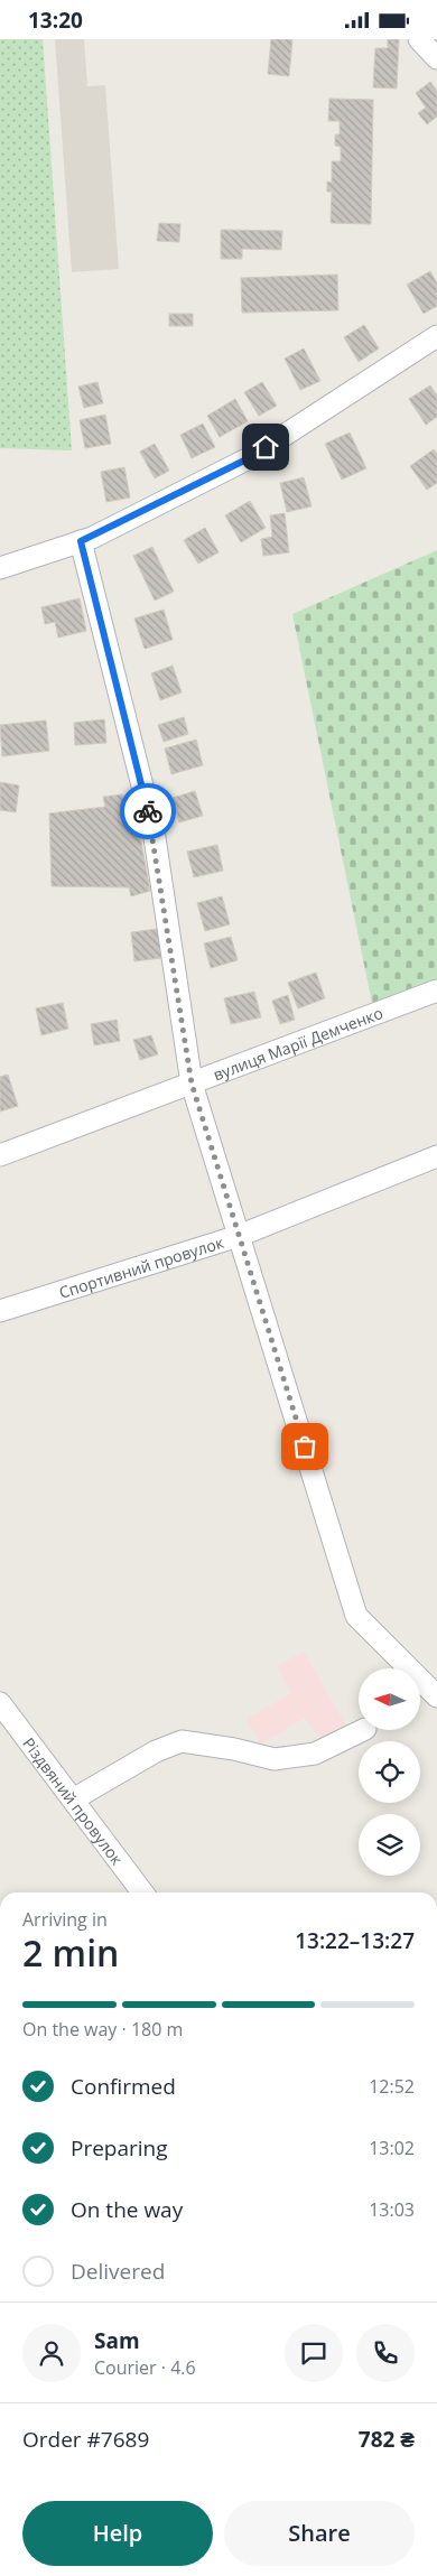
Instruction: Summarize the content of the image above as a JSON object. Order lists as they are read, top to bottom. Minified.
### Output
{"streets":{"street":["вулиця Марії Демченко","Спортивний провулок","Різдвяний провулок"]},"north":"left","page":{"status":"13:20","heading":["2 min","Arriving in","13:22–13:27"],"panel":["Sam","Courier · 4.6","Order #7689","782 ₴"],"bar":"On the way · 180 m","list":[["Confirmed","12:52"],["Preparing","13:02"],["On the way","13:03"],"Delivered"],"buttons":["Help","Share"]}}
